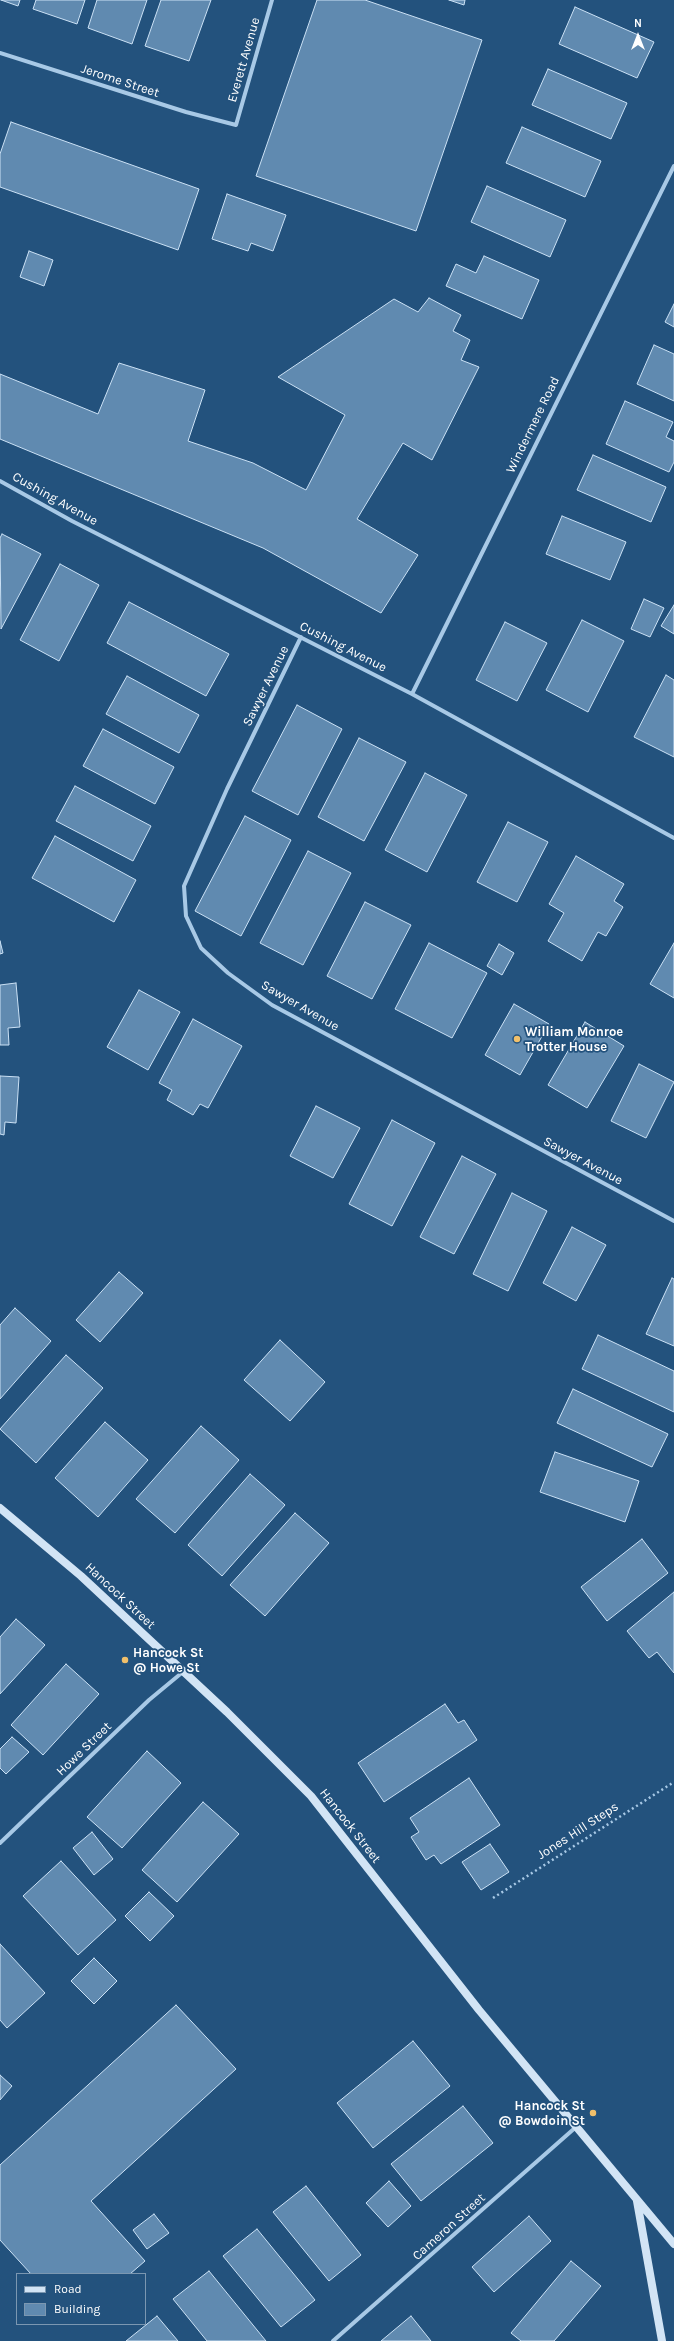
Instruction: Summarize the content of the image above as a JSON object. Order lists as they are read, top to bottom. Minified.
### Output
{"streets":{"main road":["Hancock Street"],"street":["Everett Avenue","Jerome Street","Windermere Road","Cushing Avenue","Sawyer Avenue","Howe Street","Cameron Street"],"path":["Jones Hill Steps"]},"crossings":[["Everett Avenue","Jerome Street"],["Windermere Road","Cushing Avenue"],["Cushing Avenue","Sawyer Avenue"],["Hancock Street","Howe Street"],["Hancock Street","Cameron Street"]],"places":["William Monroe Trotter House","Hancock St @ Howe St","Hancock St @ Bowdoin St"],"legend":["Road","Building"],"north":"top"}
